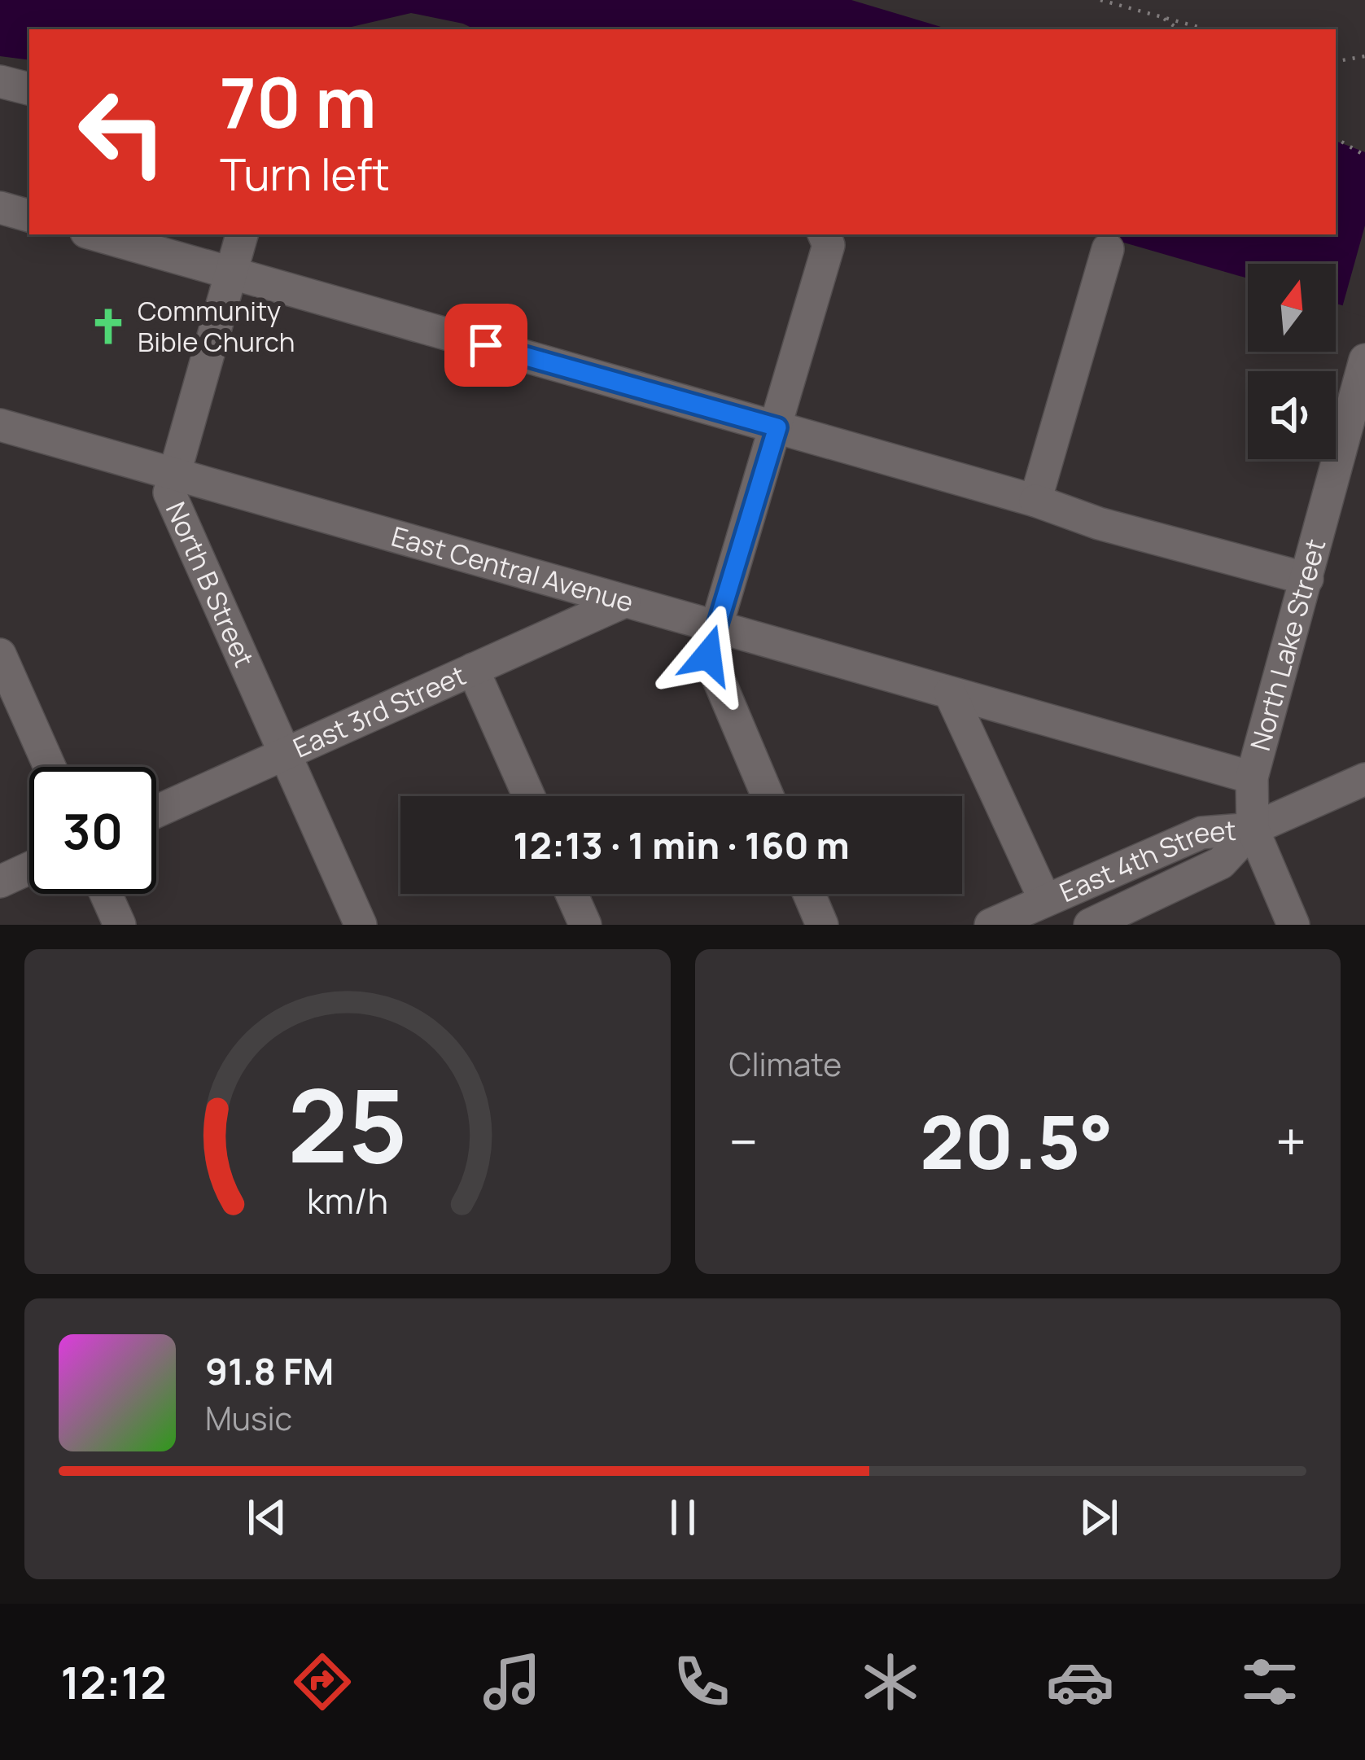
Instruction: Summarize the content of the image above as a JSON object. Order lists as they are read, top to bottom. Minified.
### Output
{"streets":{"street":["East Central Avenue","North B Street","North Lake Street","East 3rd Street","East 4th Street"]},"crossings":[["East Central Avenue","North B Street"],["East Central Avenue","North Lake Street"],["East Central Avenue","East 3rd Street"],["North B Street","East 3rd Street"],["North Lake Street","East 4th Street"]],"places":{"church":["Community Bible Church"]},"north":"top","page":{"turn":["70 m","Turn left"],"limit":"30","trip":"12:13 · 1 min · 160 m","tile":"Climate","heat":["−","20.5°","+"],"song":["91.8 FM","Music"],"tabs":"12:12","gauge":["25","km/h"]}}
